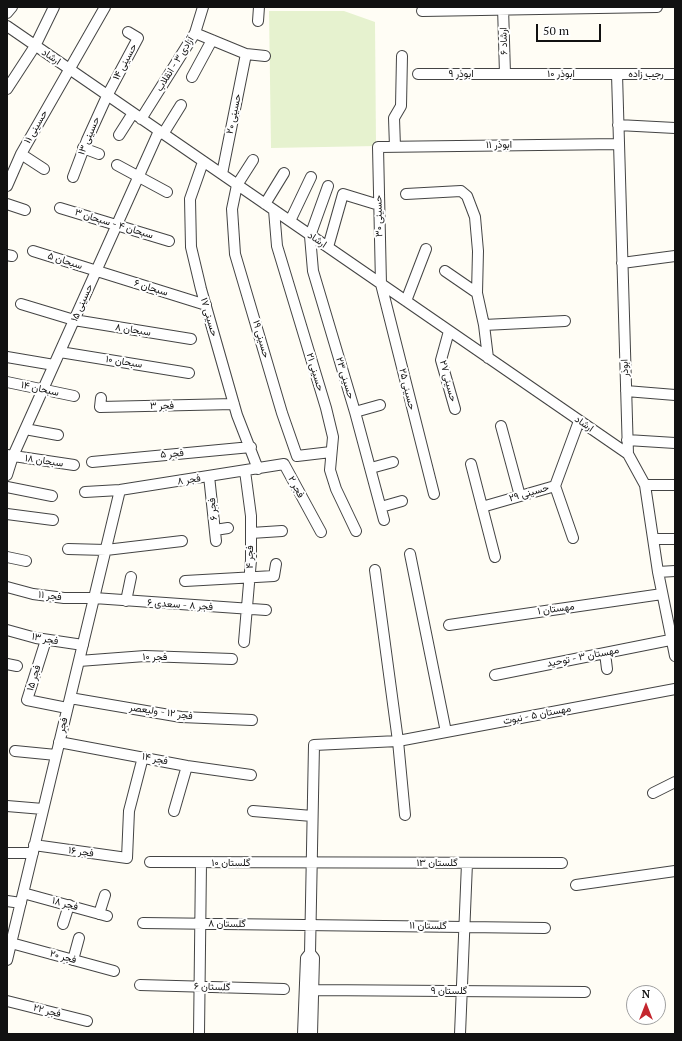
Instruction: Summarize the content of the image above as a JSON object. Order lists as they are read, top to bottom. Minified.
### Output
{"streets":{"street":["ارشاد ۶","ارشاد","حسینی ۱۴","آزادی ۳ - انقلاب","ابوذر ۹","ابوذر ۱۰","رجب زاده","حسینی ۲۰","حسینی ۱۱","حسینی ۱۳","ابوذر ۱۱","حسینی ۳۰","سبحان ۴ - سبحان ۳","سبحان ۵","سبحان ۶","حسینی ۱۵","حسینی ۱۷","سبحان ۸","حسینی ۱۹","سبحان ۱۰","ابوذر","حسینی ۲۱","حسینی ۲۳","حسینی ۲۷","سبحان ۱۴","حسینی ۲۵","فجر ۳","فجر ۵","سبحان ۱۸","فجر ۸","فجر ۲","حسینی ۲۹","فجر ۶","فجر ۴","فجر ۱۱","فجر ۸ - سعدی ۶","مهستان ۱","فجر ۱۳","فجر ۱۰","مهستان ۳ - توحید","فجر ۱۵","فجر ۱۲ - ولیعصر","مهستان ۵ - نبوت","فجر","فجر ۱۴","فجر ۱۶","گلستان ۱۰","گلستان ۱۳","فجر ۱۸","گلستان ۸","گلستان ۱۱","فجر ۲۰","گلستان ۶","گلستان ۹","فجر ۲۲"]},"crossings":[["ارشاد ۶","ابوذر ۹"],["ارشاد ۶","ابوذر ۱۰"],["ارشاد","حسینی ۱۴"],["ارشاد","آزادی ۳ - انقلاب"],["ارشاد","حسینی ۲۰"],["ارشاد","حسینی ۱۱"],["ارشاد","حسینی ۱۳"],["ارشاد","حسینی ۳۰"],["ارشاد","حسینی ۱۵"],["ارشاد","حسینی ۱۷"],["ارشاد","حسینی ۱۹"],["ارشاد","ابوذر"],["ارشاد","حسینی ۲۱"],["ارشاد","حسینی ۲۳"],["ارشاد","حسینی ۲۷"],["ارشاد","حسینی ۲۵"],["ارشاد","حسینی ۲۹"],["حسینی ۱۴","حسینی ۱۳"],["ابوذر ۹","ابوذر ۱۰"],["ابوذر ۱۰","رجب زاده"],["ابوذر ۱۰","ابوذر"],["رجب زاده","ابوذر"],["ابوذر ۱۱","حسینی ۳۰"],["ابوذر ۱۱","ابوذر"],["حسینی ۳۰","حسینی ۲۵"],["سبحان ۴ - سبحان ۳","حسینی ۱۵"],["سبحان ۵","سبحان ۶"],["سبحان ۵","حسینی ۱۵"],["سبحان ۶","حسینی ۱۵"],["سبحان ۶","حسینی ۱۷"],["حسینی ۱۵","سبحان ۸"],["حسینی ۱۵","سبحان ۱۰"],["حسینی ۱۵","سبحان ۱۴"],["حسینی ۱۵","سبحان ۱۸"],["حسینی ۱۷","فجر ۳"],["حسینی ۱۷","فجر ۵"],["حسینی ۱۷","فجر ۸"],["حسینی ۱۷","فجر ۲"],["حسینی ۱۹","حسینی ۲۱"],["ابوذر","مهستان ۱"],["ابوذر","مهستان ۳ - توحید"],["فجر ۸","فجر ۲"],["فجر ۸","فجر ۶"],["فجر ۸","فجر ۴"],["فجر ۸","فجر"],["فجر ۴","فجر ۸ - سعدی ۶"],["فجر ۱۱","فجر ۸ - سعدی ۶"],["فجر ۱۱","فجر"],["فجر ۸ - سعدی ۶","فجر"],["فجر ۱۳","فجر ۱۵"],["فجر ۱۳","فجر"],["فجر ۱۰","فجر"],["فجر ۱۵","فجر ۱۲ - ولیعصر"],["فجر ۱۵","فجر"],["فجر ۱۲ - ولیعصر","فجر"],["فجر","فجر ۱۴"],["فجر","فجر ۱۶"],["فجر","فجر ۱۸"],["فجر","فجر ۲۰"],["فجر ۱۴","فجر ۱۶"],["گلستان ۱۰","گلستان ۱۳"],["گلستان ۸","گلستان ۱۱"]],"scale_bar":"50 m","north":"top"}
